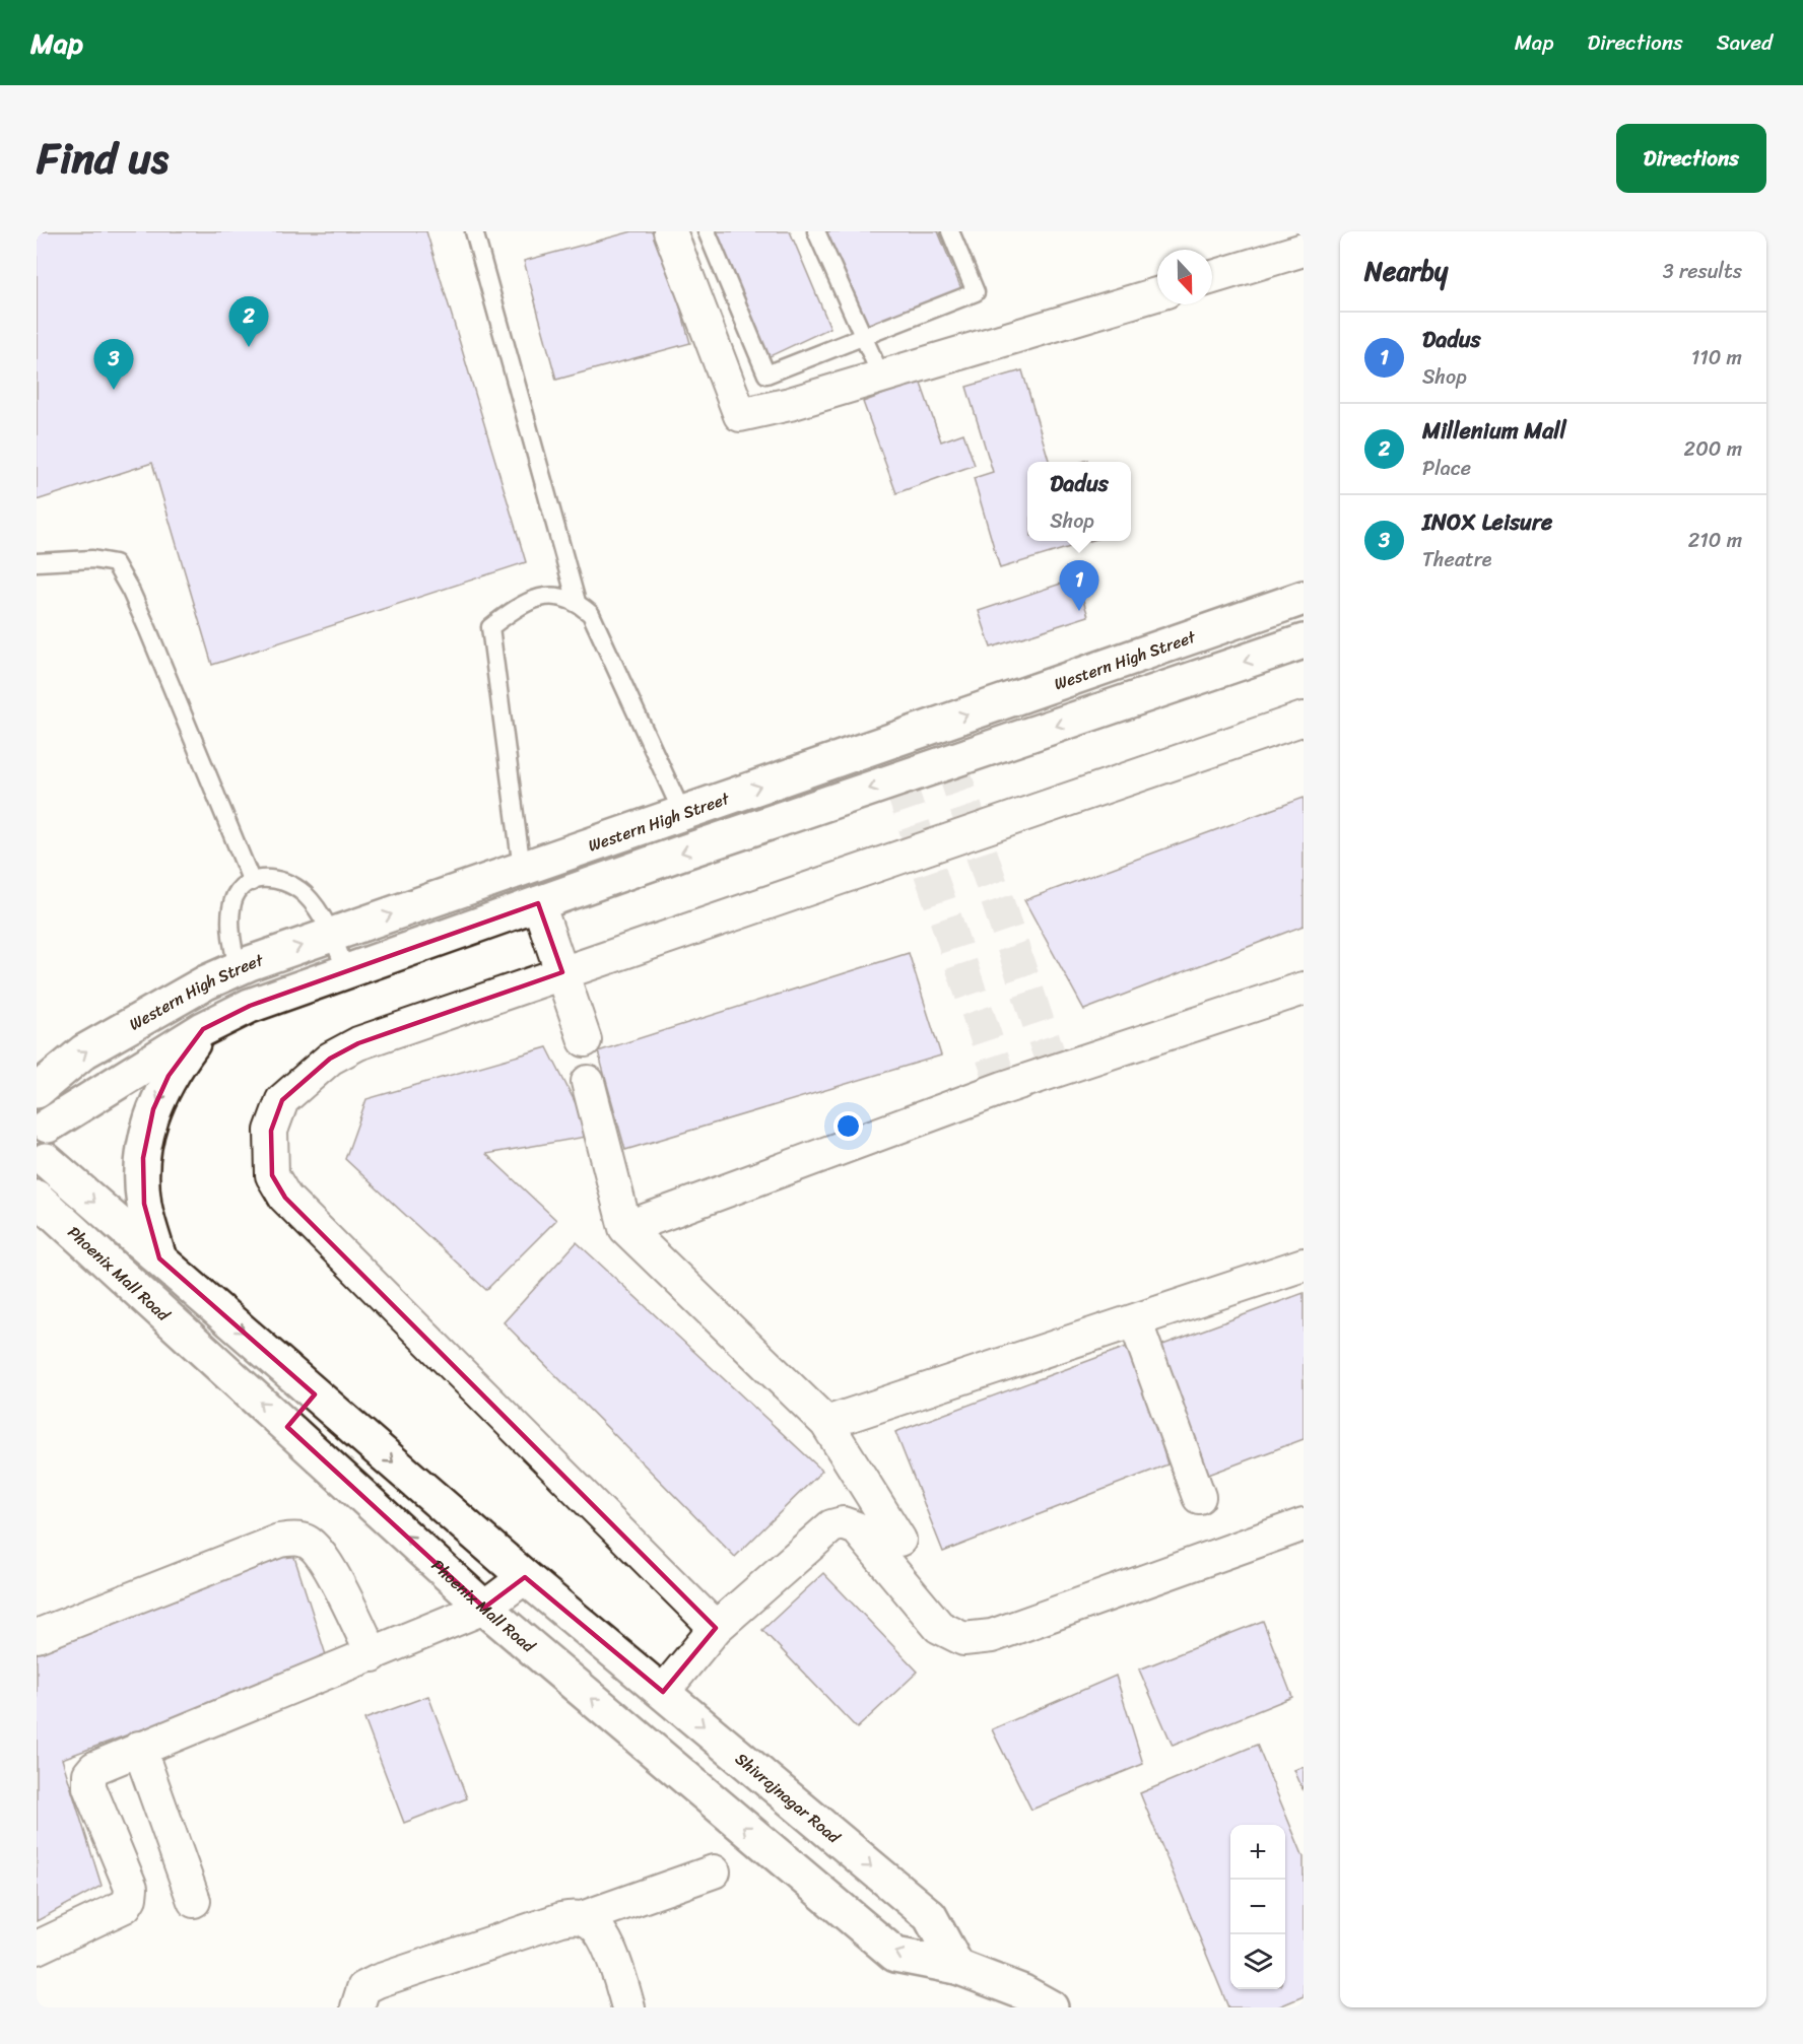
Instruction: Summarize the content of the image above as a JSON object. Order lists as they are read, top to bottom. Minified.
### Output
{"streets":{"street":["Western High Street","Phoenix Mall Road","Shivrajnagar Road"]},"crossings":[["Phoenix Mall Road","Shivrajnagar Road"]],"north":"bottom","page":{"header":"Map","nav":["Map","Directions","Saved"],"title":"Find us","buttons":"Directions","heading":["Nearby","3 results"],"pins":["2","3","1"],"list":[{"mark":"1","name":"Dadus","note":"Shop","value":"110 m"},{"mark":"2","name":"Millenium Mall","note":"Place","value":"200 m"},{"mark":"3","name":"INOX Leisure","note":"Theatre","value":"210 m"}],"popup":["Dadus","Shop"],"map_buttons":["+","−"]}}
